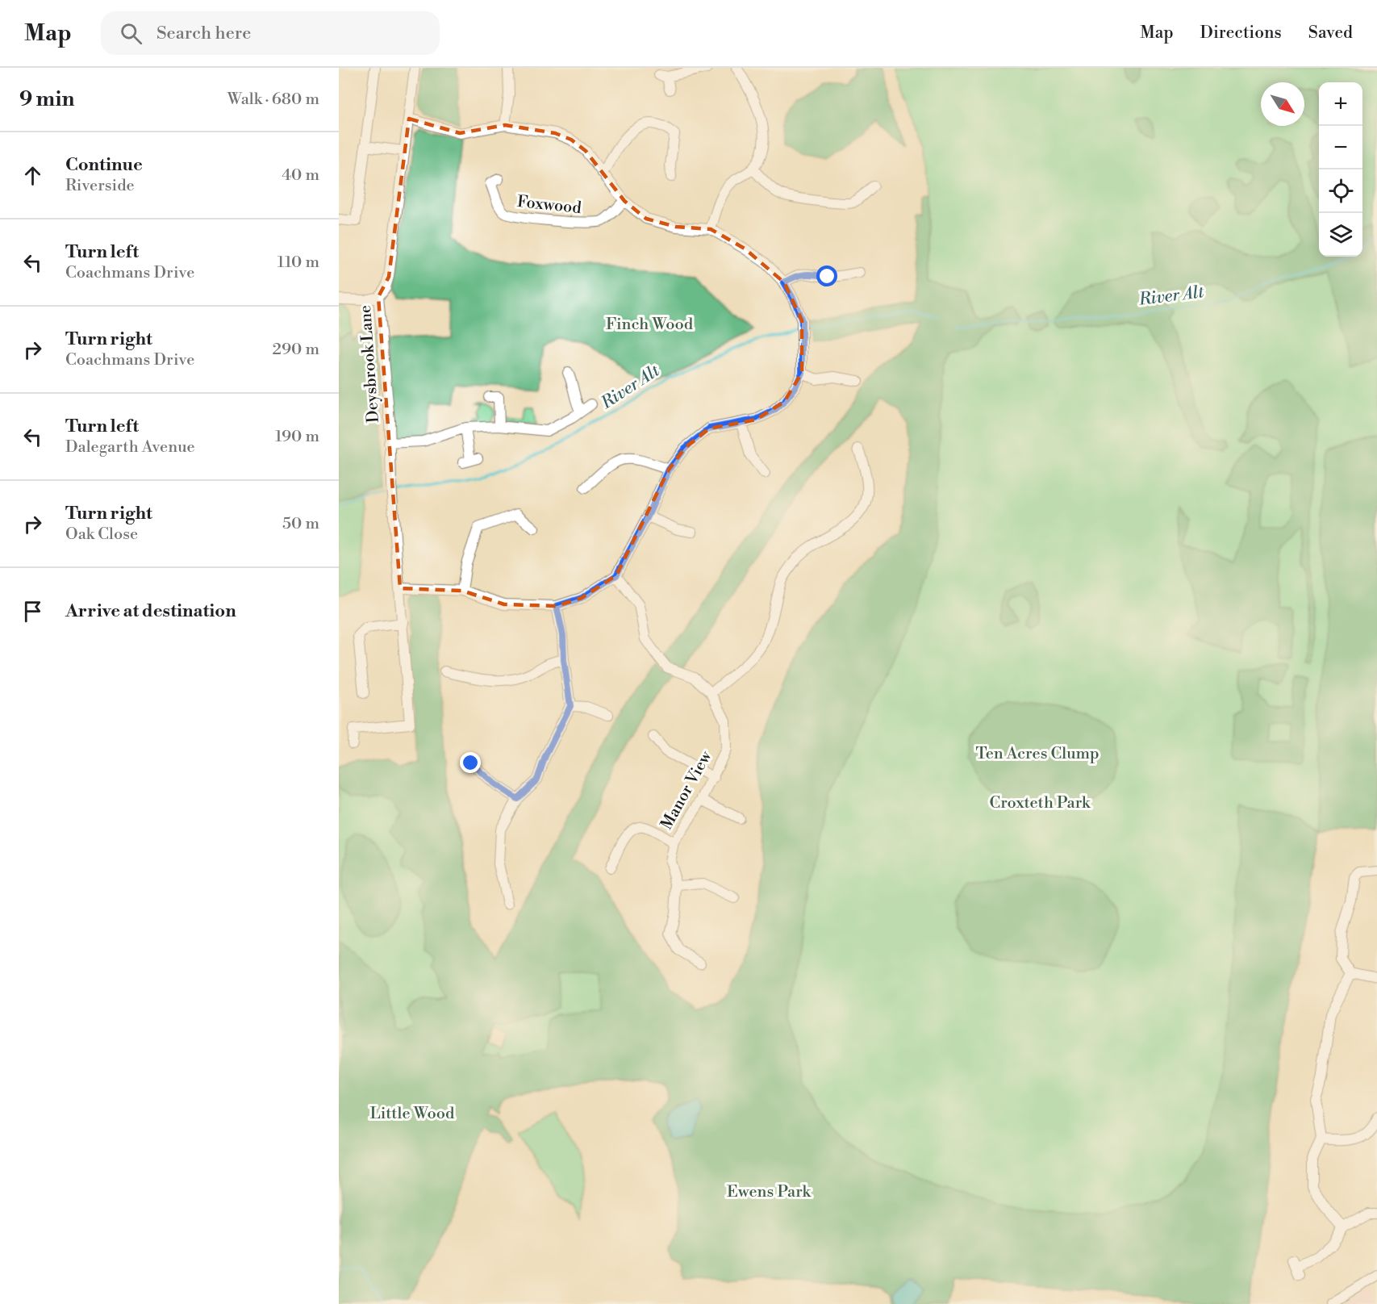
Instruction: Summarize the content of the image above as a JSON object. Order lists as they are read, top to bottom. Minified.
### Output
{"streets":{"street":["Foxwood","Deysbrook Lane","Manor View"]},"water":["River Alt"],"parks":["Finch Wood","Ten Acres Clump","Croxteth Park","Little Wood","Ewens Park"],"north":"bottom right","page":{"header":"Map","search":"Search here","nav":["Map","Directions","Saved"],"heading":["9 min","Walk · 680 m"],"map_buttons":["+","−"],"list":[["Continue","Riverside","40 m"],["Turn left","Coachmans Drive","110 m"],["Turn right","Coachmans Drive","290 m"],["Turn left","Dalegarth Avenue","190 m"],["Turn right","Oak Close","50 m"],"Arrive at destination"]}}
